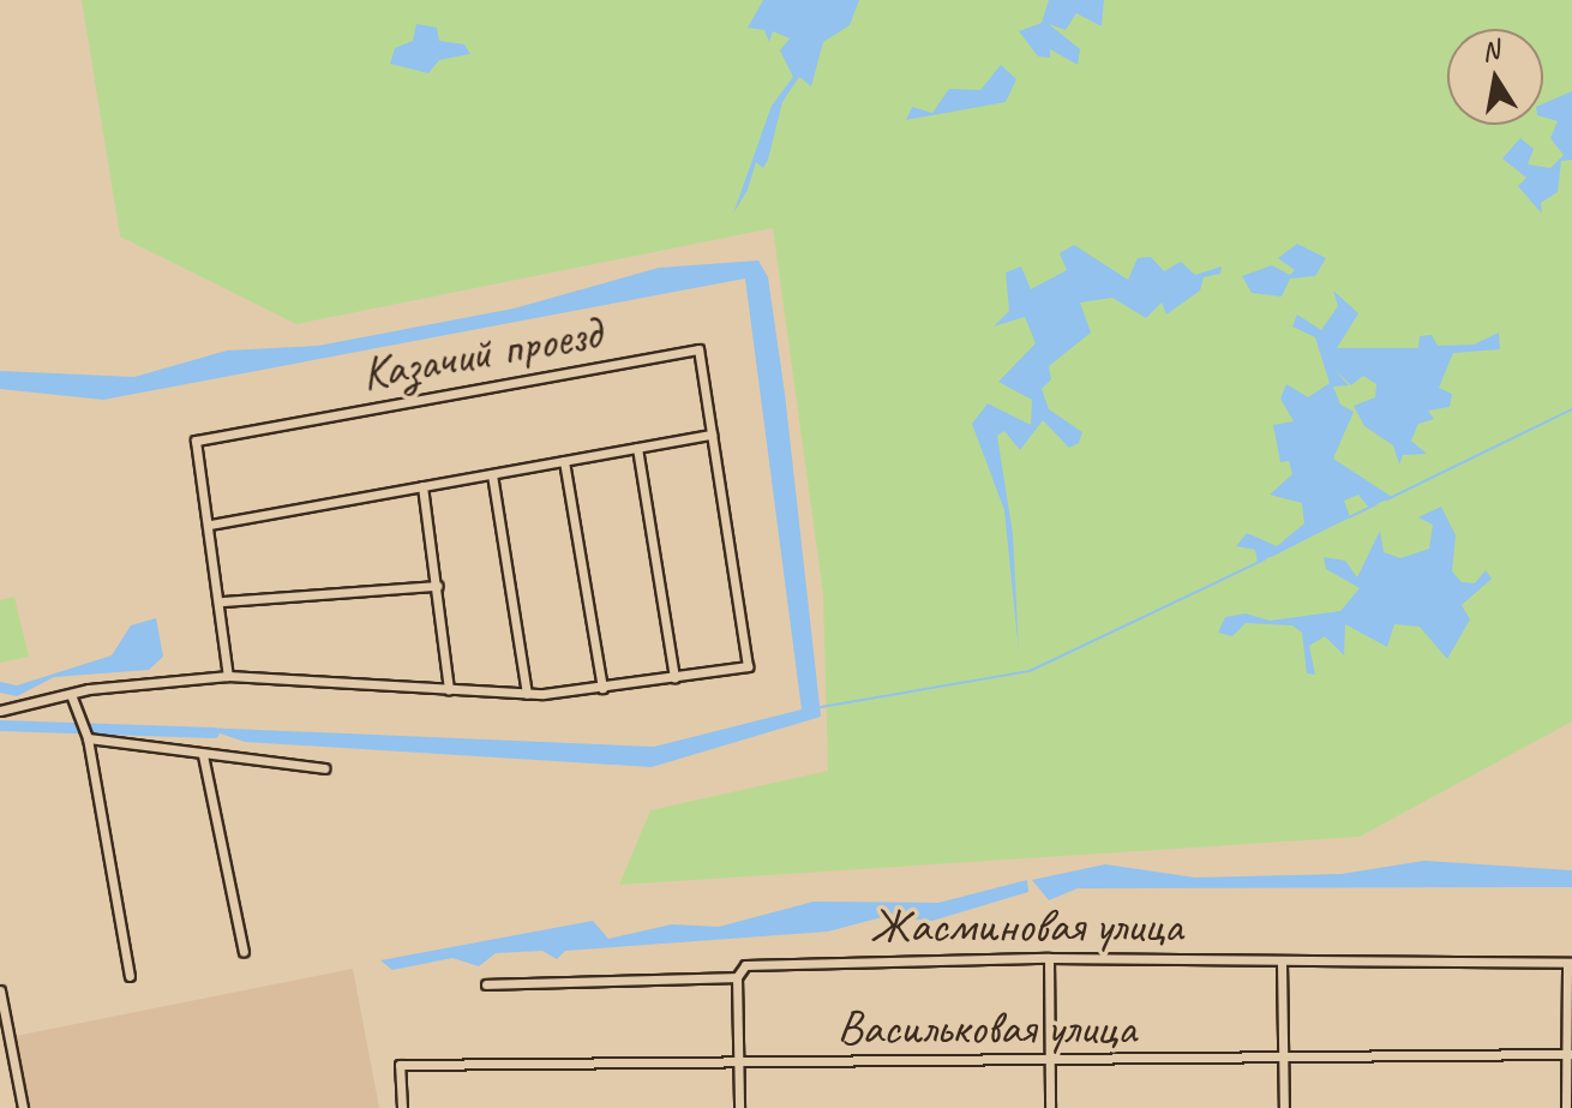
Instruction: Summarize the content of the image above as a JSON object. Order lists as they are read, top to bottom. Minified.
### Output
{"streets":{"street":["Казачий проезд","Жасминовая улица","Васильковая улица"]},"north":"top"}
